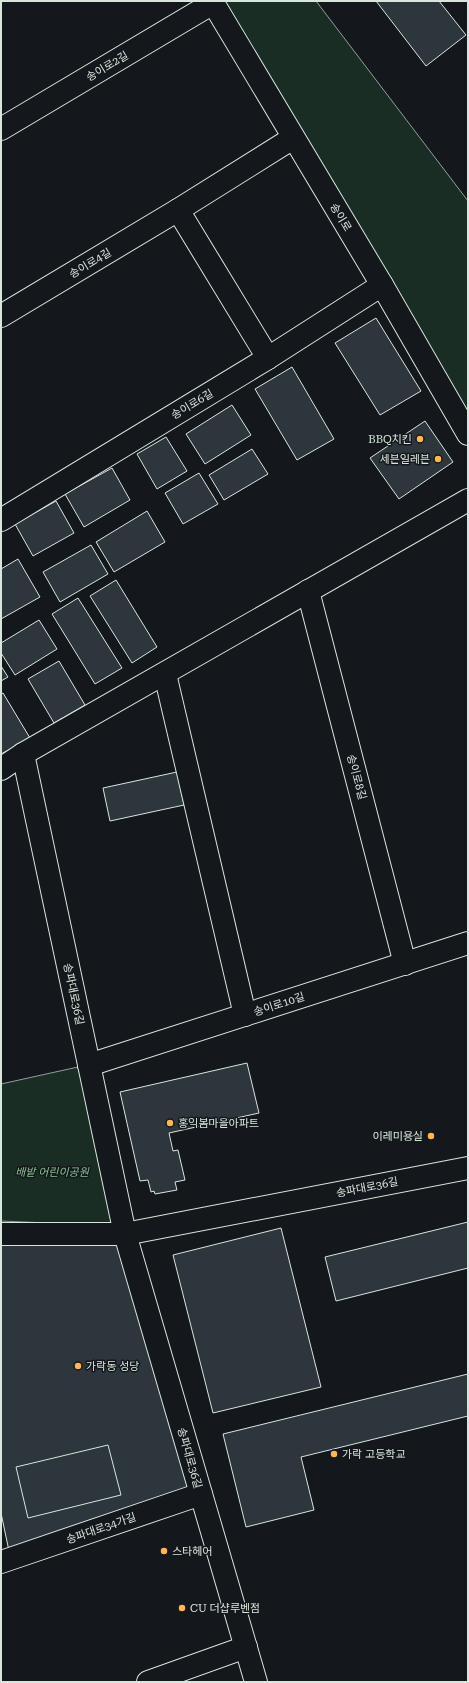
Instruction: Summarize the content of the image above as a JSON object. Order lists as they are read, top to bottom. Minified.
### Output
{"streets":{"street":["송이로2길","송이로","송이로4길","송이로6길","송이로8길","송파대로36길","송이로10길","송파대로34가길"]},"crossings":[["송이로2길","송이로"],["송이로","송이로4길"],["송이로","송이로6길"],["송이로8길","송이로10길"],["송파대로36길","송이로10길"],["송파대로36길","송파대로34가길"]],"parks":["배밭 어린이공원"],"places":["BBQ치킨","세븐일레븐","홍익봄마을아파트","이레미용실","가락동 성당","가락 고등학교","스타헤어","CU 더샵루벤점"]}
